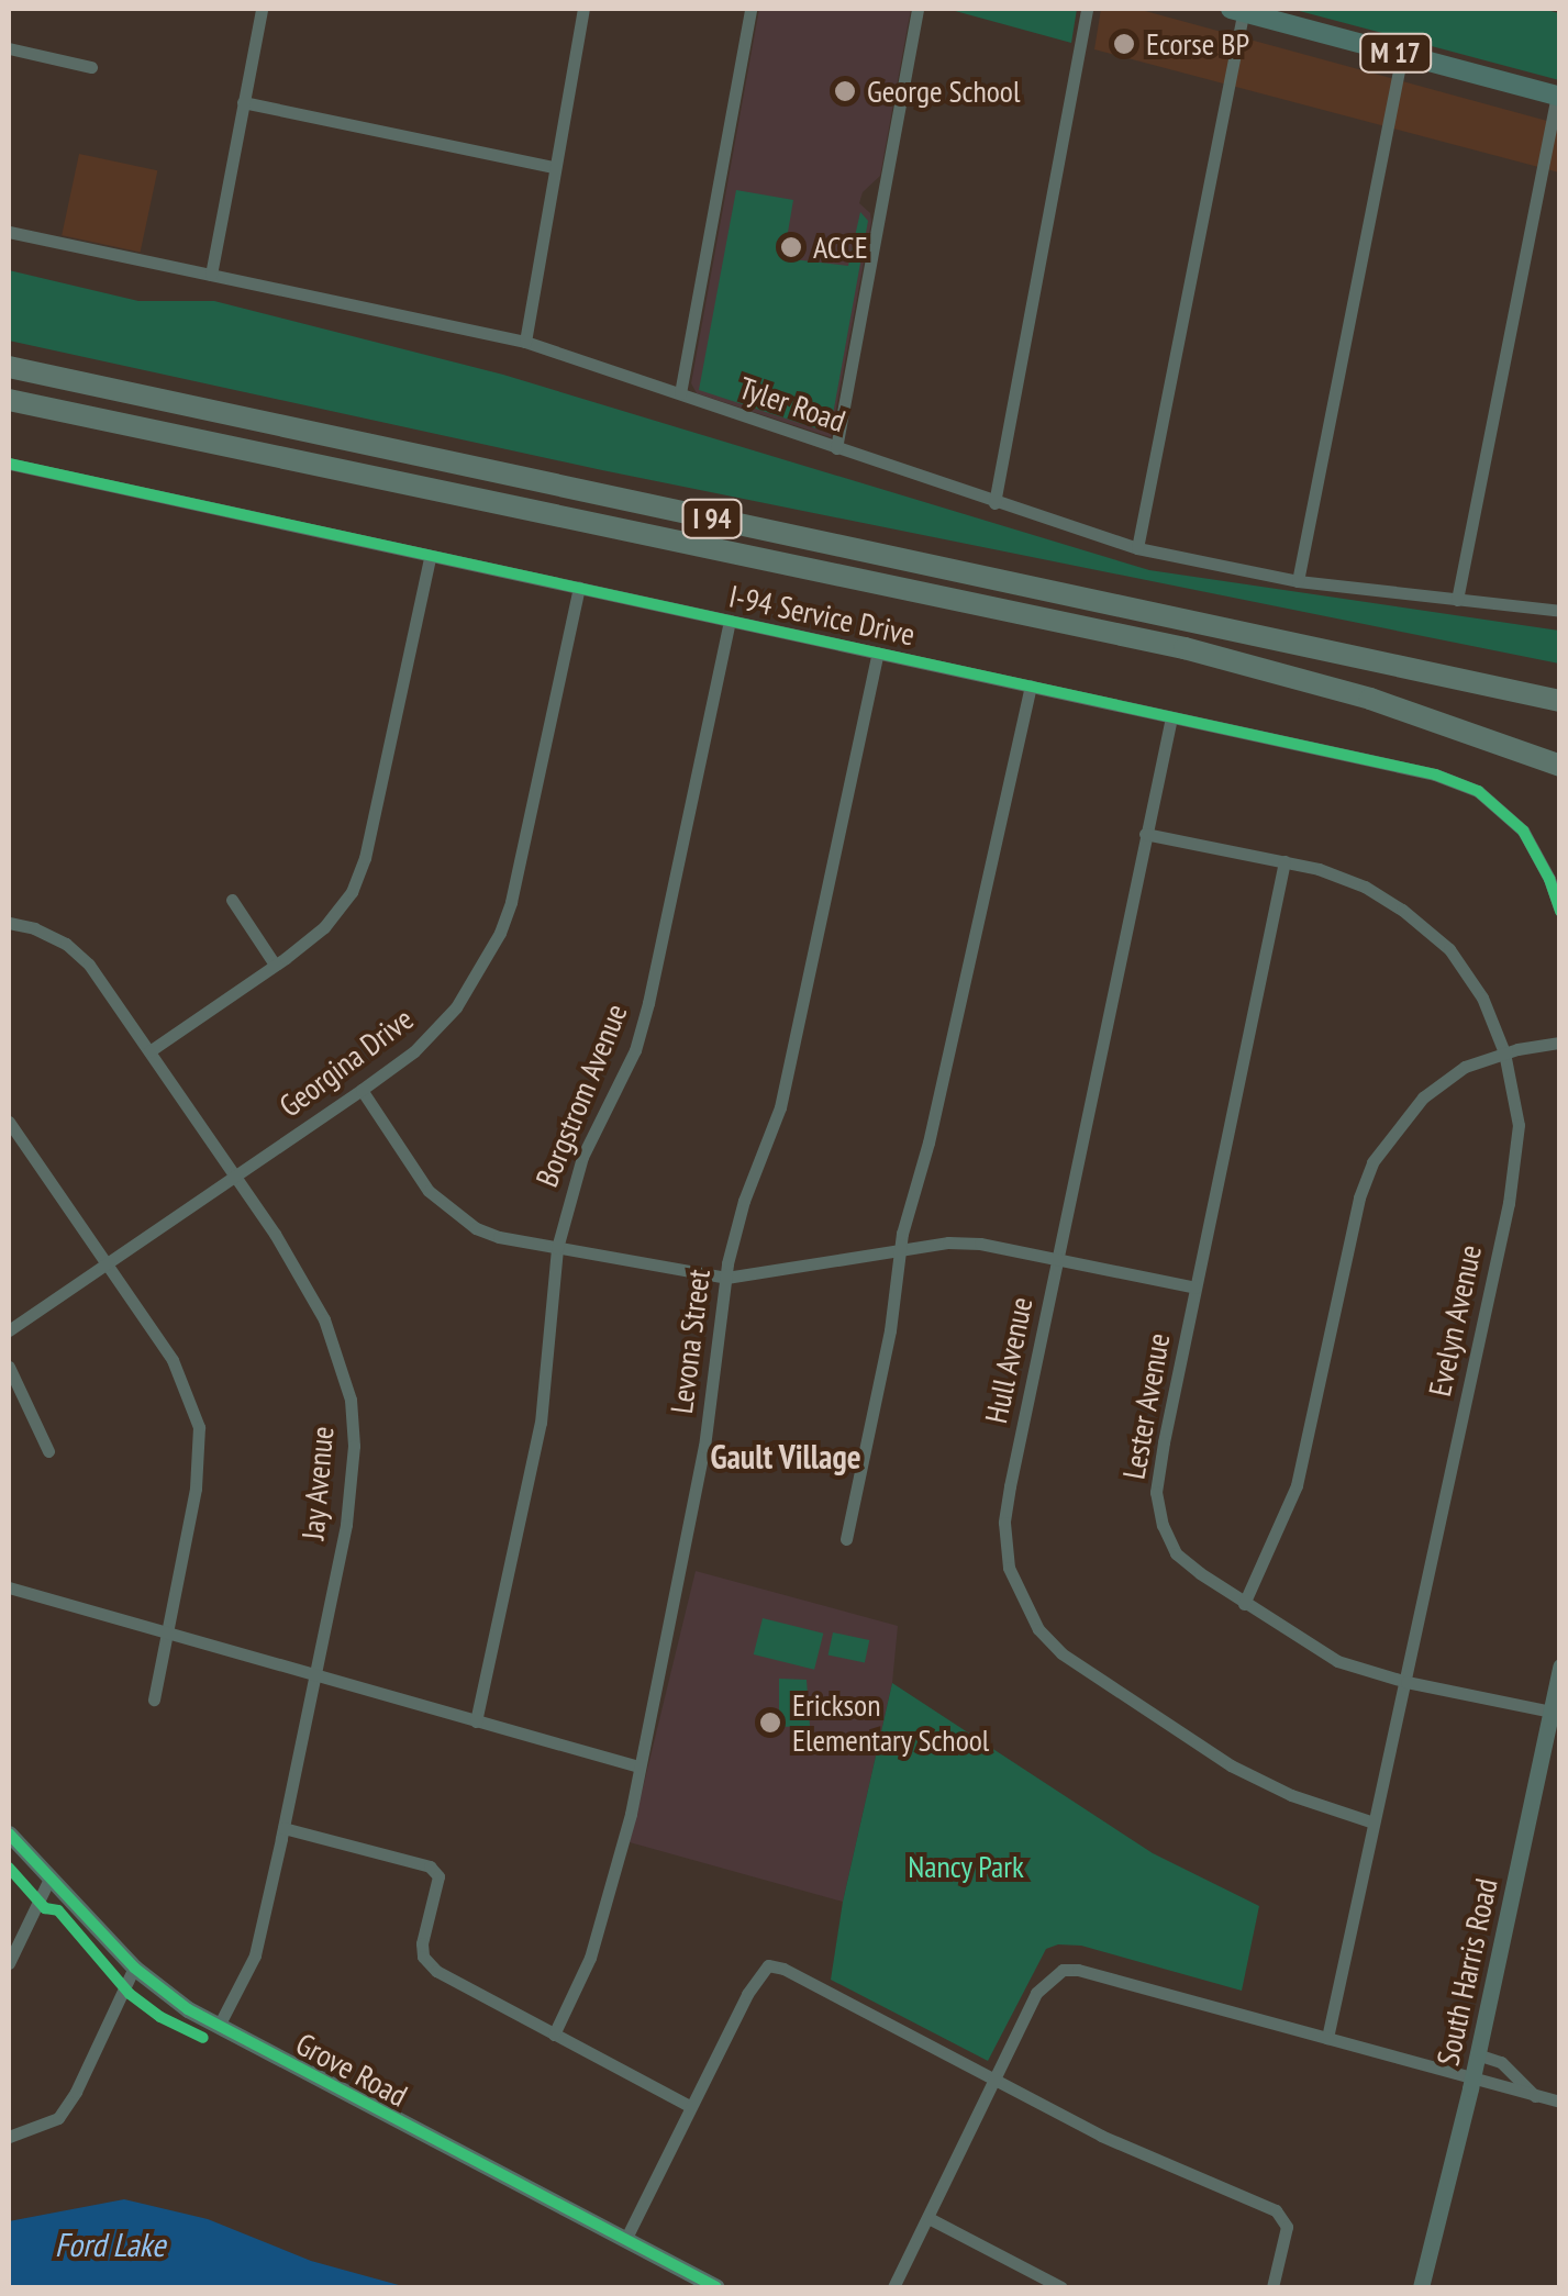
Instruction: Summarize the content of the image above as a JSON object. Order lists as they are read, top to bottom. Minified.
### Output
{"streets":{"highway":["I 94"],"main road":["M 17","South Harris Road","Grove Road"],"street":["Tyler Road","I-94 Service Drive","Georgina Drive","Borgstrom Avenue","Evelyn Avenue","Levona Street","Hull Avenue","Lester Avenue","Jay Avenue"]},"crossings":[["I-94 Service Drive","Georgina Drive"],["I-94 Service Drive","Borgstrom Avenue"],["I-94 Service Drive","Levona Street"],["I-94 Service Drive","Hull Avenue"],["Georgina Drive","Jay Avenue"],["Evelyn Avenue","Hull Avenue"],["Evelyn Avenue","Lester Avenue"],["Lester Avenue","South Harris Road"],["Jay Avenue","Grove Road"]],"districts":["Gault Village"],"water":["Ford Lake"],"parks":["Nancy Park"],"places":["Ecorse BP","George School","ACCE","Erickson Elementary School"]}
